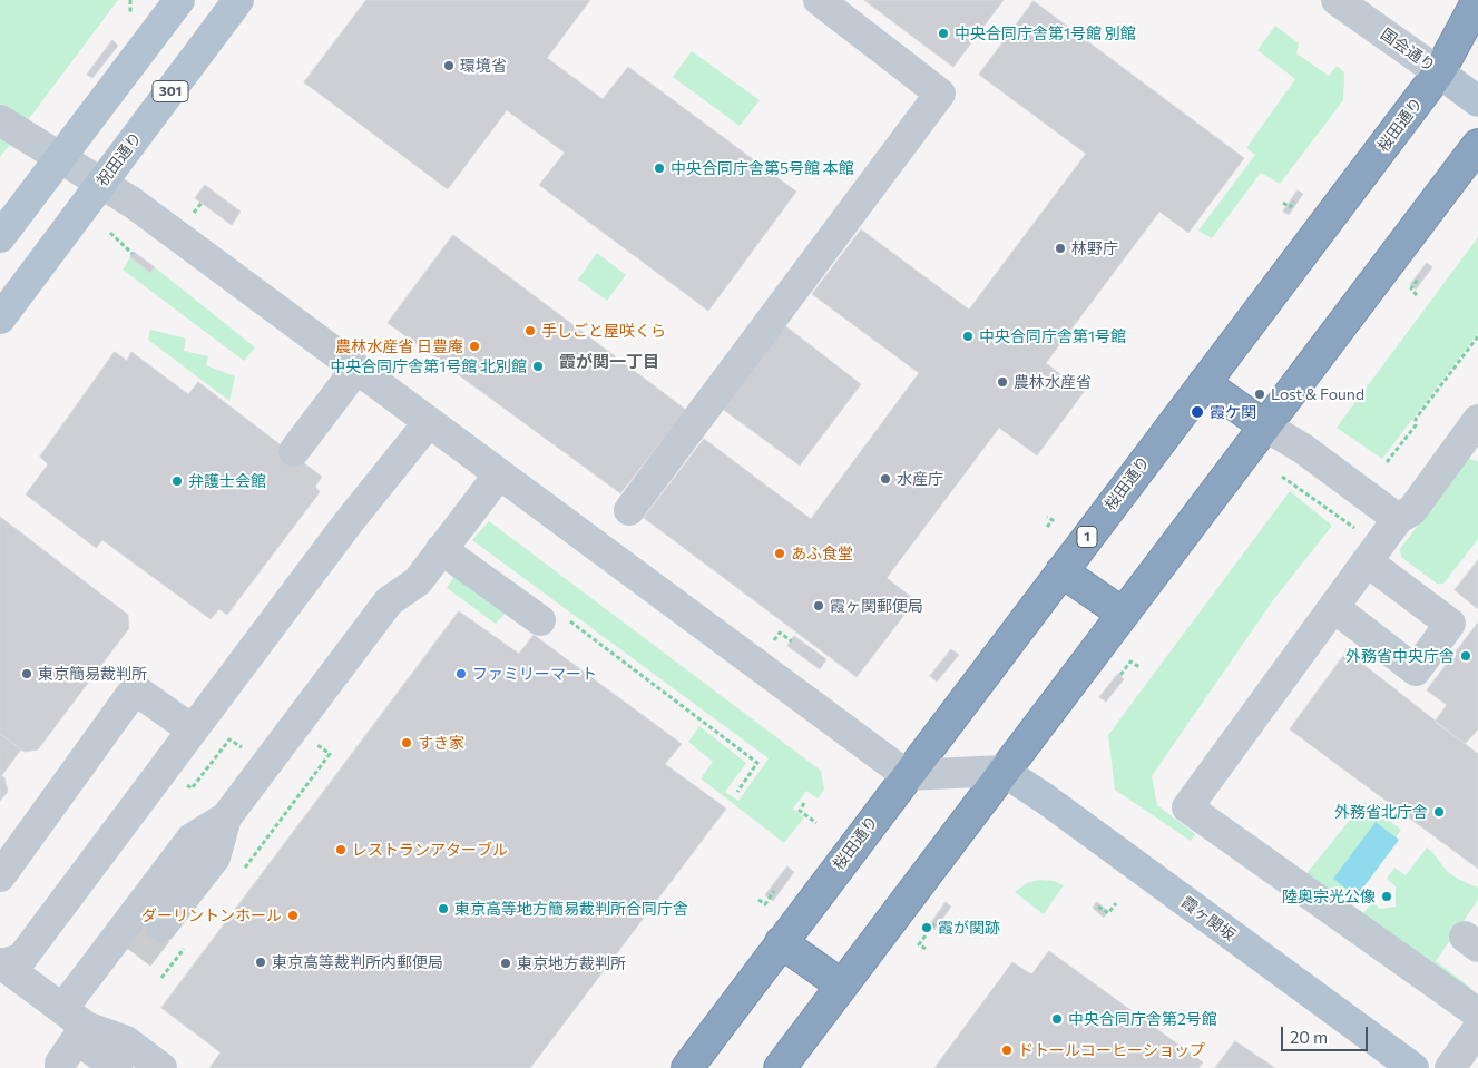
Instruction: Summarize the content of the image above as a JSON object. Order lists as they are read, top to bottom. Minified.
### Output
{"streets":{"highway":["桜田通り","1"],"main road":["国会通り","301","祝田通り","霞ヶ関坂"]},"crossings":[["国会通り","桜田通り"]],"districts":["霞が関一丁目"],"places":["中央合同庁舎第1号館 別館","環境省","中央合同庁舎第5号館 本館","林野庁","手しごと屋咲くら","中央合同庁舎第1号館","農林水産省 日豊庵","中央合同庁舎第1号館 北別館","農林水産省","Lost & Found","霞ケ関","水産庁","弁護士会館","あふ食堂","霞ヶ関郵便局","外務省中央庁舎","東京簡易裁判所","ファミリーマート","すき家","外務省北庁舎","レストランアターブル","陸奥宗光公像","東京高等地方簡易裁判所合同庁舎","ダーリントンホール","霞が関跡","東京高等裁判所内郵便局","東京地方裁判所","中央合同庁舎第2号館","ドトールコーヒーショップ"],"scale_bar":"20 m"}
